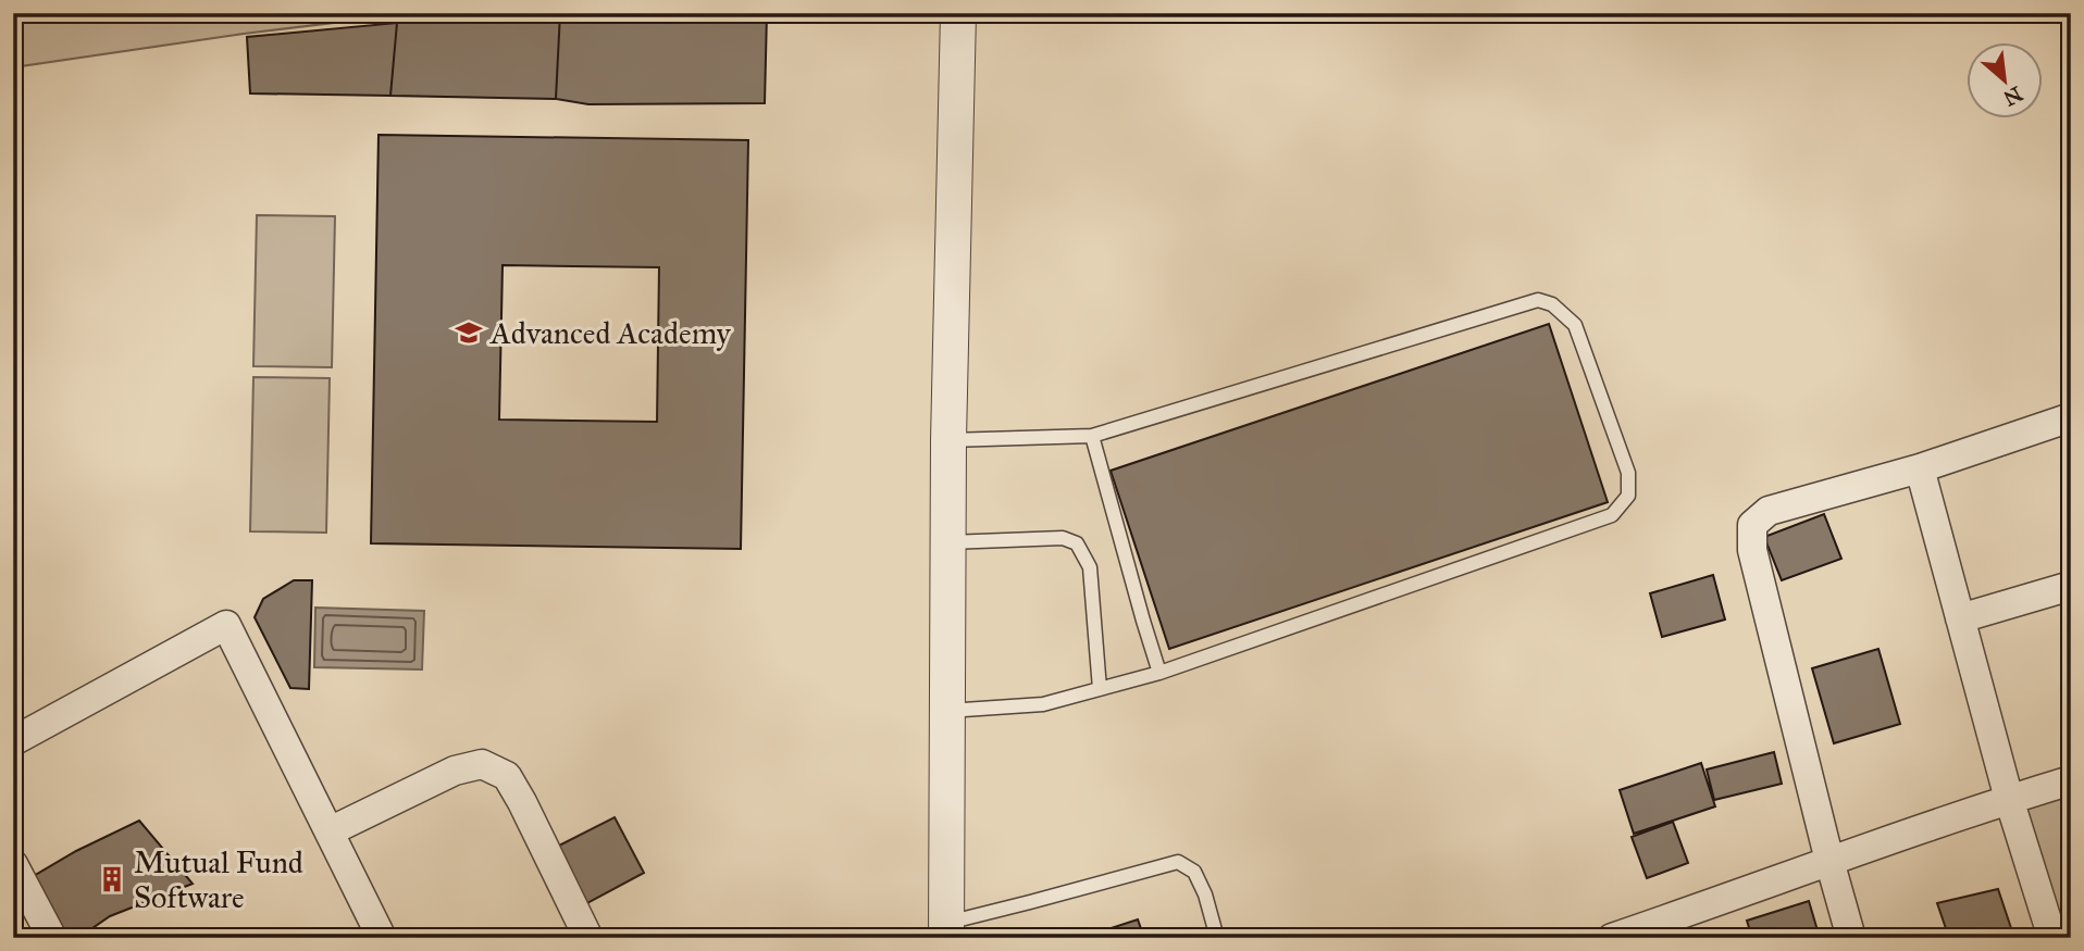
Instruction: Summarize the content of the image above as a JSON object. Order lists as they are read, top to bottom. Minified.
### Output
{"places":{"school or university":["Advanced Academy"],"building":["Mutual Fund Software"]},"north":"bottom right"}
